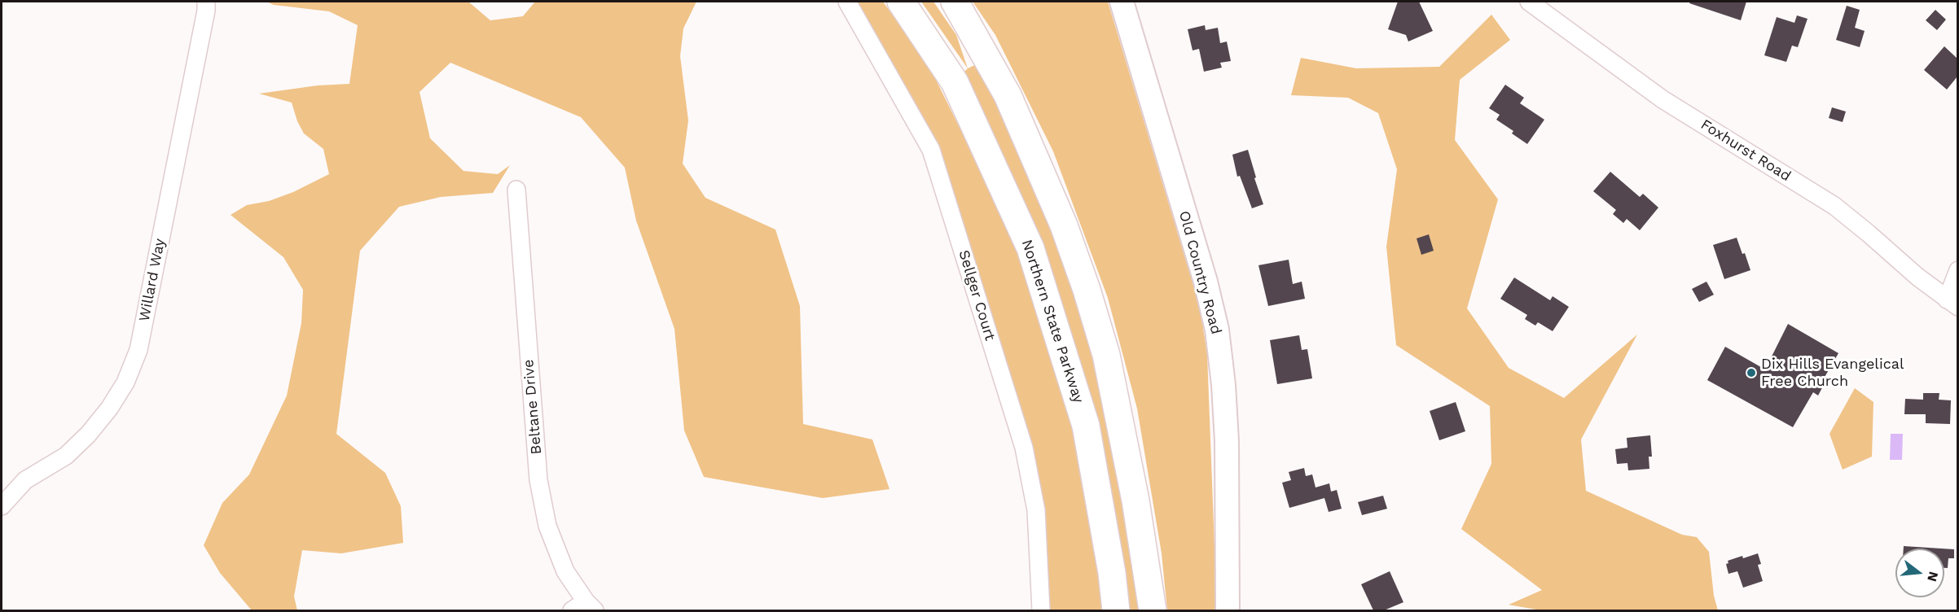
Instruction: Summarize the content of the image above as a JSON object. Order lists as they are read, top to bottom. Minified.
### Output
{"streets":{"highway":["Northern State Parkway"],"main road":["Old Country Road"],"street":["Foxhurst Road","Willard Way","Sellger Court","Beltane Drive"]},"places":["Dix Hills Evangelical Free Church"],"north":"right"}
